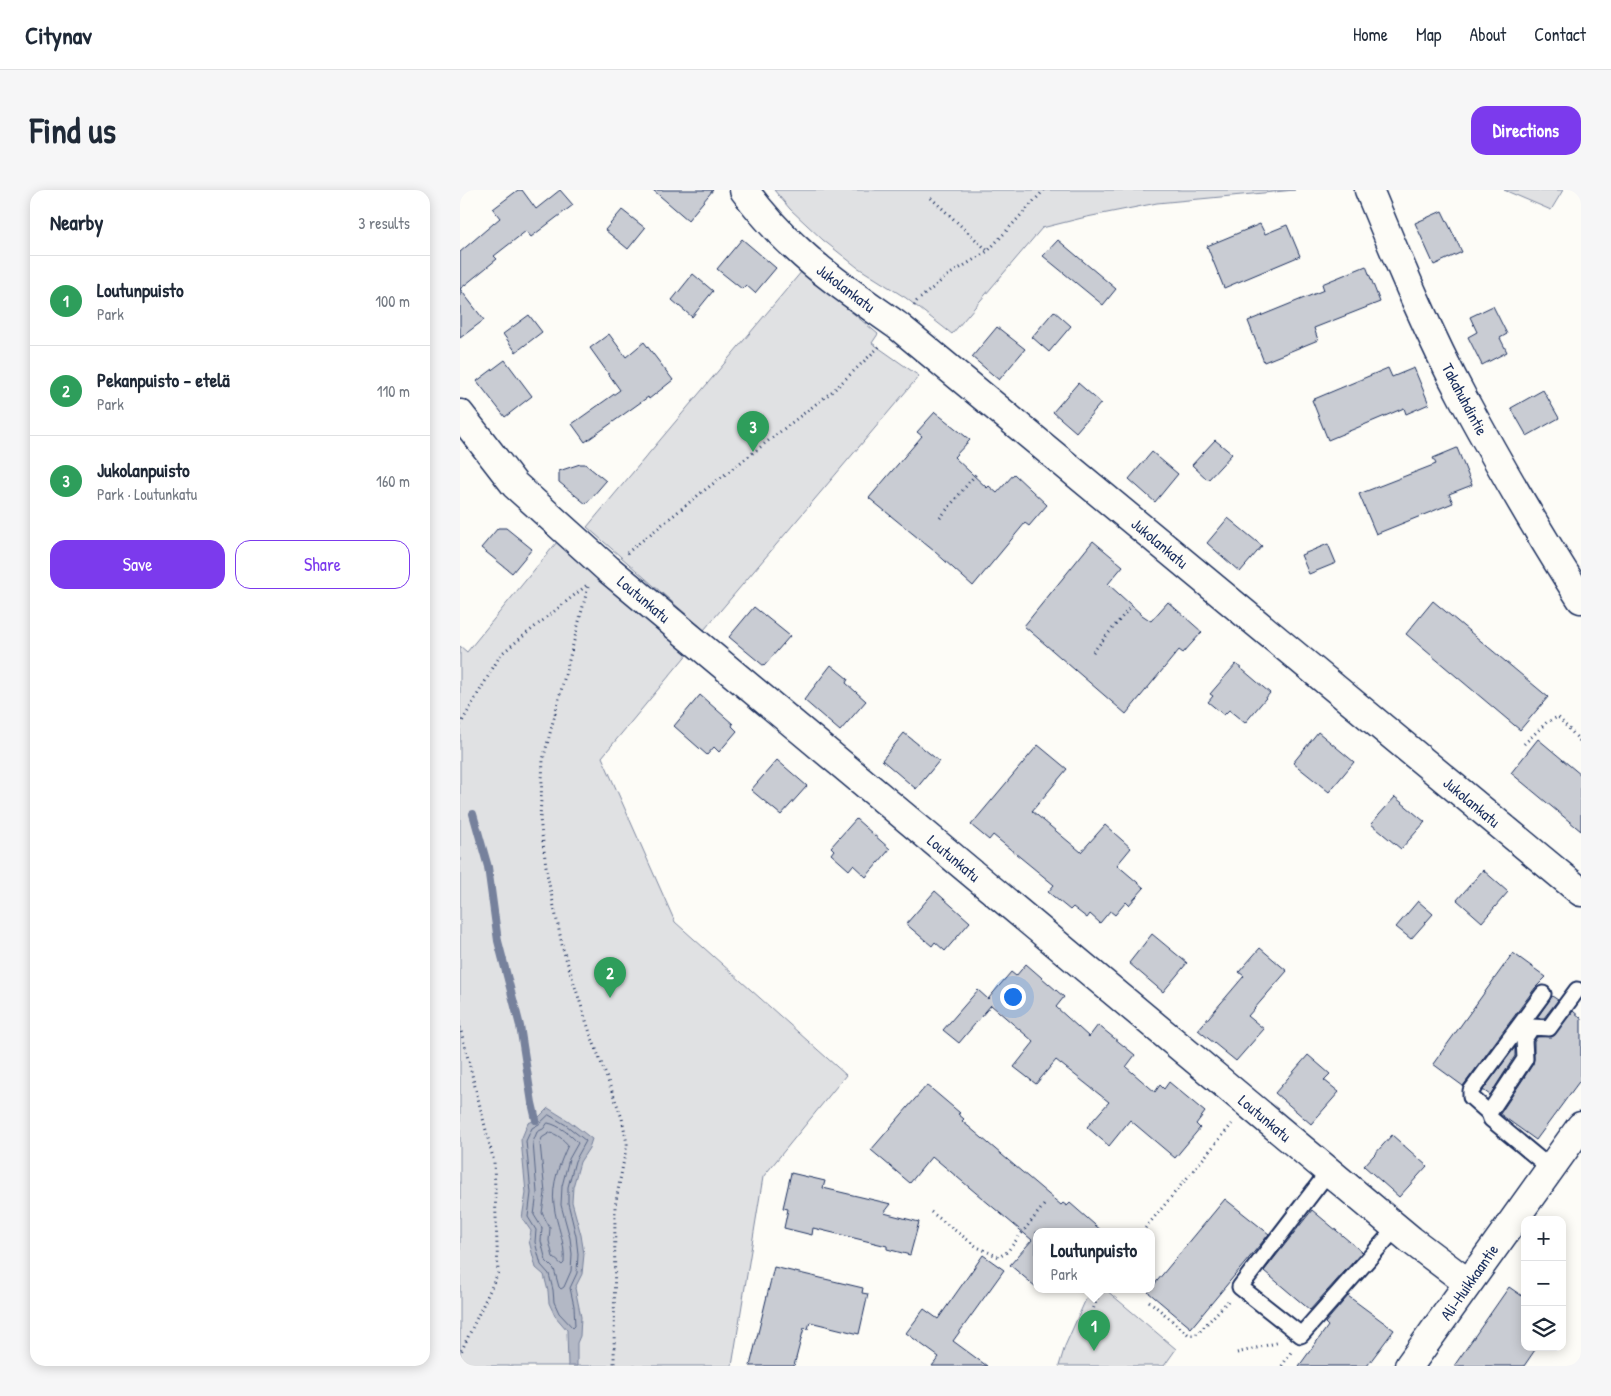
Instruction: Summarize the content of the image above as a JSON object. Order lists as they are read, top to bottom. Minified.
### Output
{"streets":{"street":["Jukolankatu","Takahuhdintie","Loutunkatu","Ali-Huikkaantie"]},"crossings":[["Loutunkatu","Ali-Huikkaantie"]],"page":{"header":"Citynav","nav":["Home","Map","About","Contact"],"buttons":["Directions",["Save","Share"]],"title":"Find us","heading":["Nearby","3 results"],"list":[{"mark":"1","name":"Loutunpuisto","note":"Park","value":"100 m"},{"mark":"2","name":"Pekanpuisto - etelä","note":"Park","value":"110 m"},{"mark":"3","name":"Jukolanpuisto","note":"Park · Loutunkatu","value":"160 m"}],"pins":["3","2","1"],"map_buttons":["+","−"],"popup":["Loutunpuisto","Park"]}}
